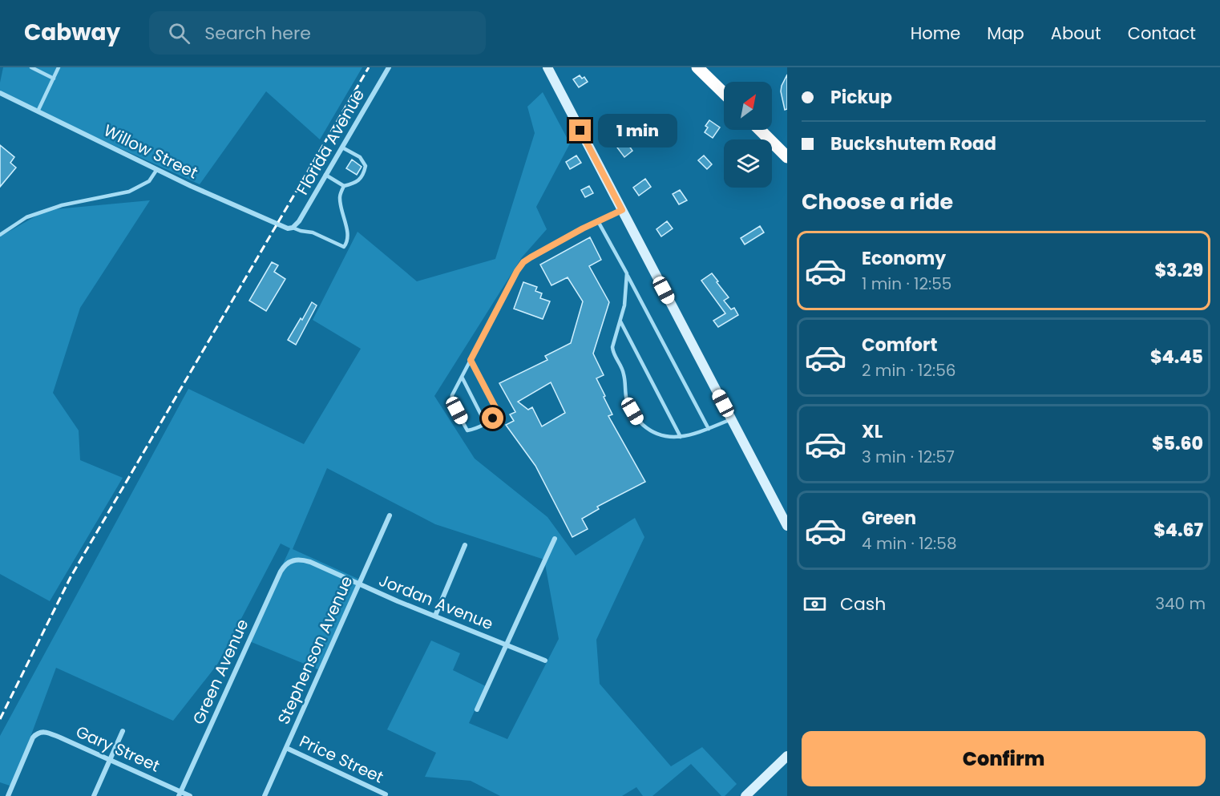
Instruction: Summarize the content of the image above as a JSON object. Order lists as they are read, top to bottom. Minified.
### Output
{"streets":{"street":["Florida Avenue","Willow Street","Jordan Avenue","Stephenson Avenue","Green Avenue","Gary Street","Price Street"]},"crossings":[["Florida Avenue","Willow Street"],["Jordan Avenue","Stephenson Avenue"],["Jordan Avenue","Green Avenue"],["Stephenson Avenue","Price Street"],["Green Avenue","Gary Street"]],"north":"top right","page":{"header":"Cabway","search":"Search here","nav":["Home","Map","About","Contact"],"banner":["Pickup","Buckshutem Road"],"bubble":"1 min","heading":"Choose a ride","list":[{"name":"Economy","note":"1 min · 12:55","value":"$3.29"},{"name":"Comfort","note":"2 min · 12:56","value":"$4.45"},{"name":"XL","note":"3 min · 12:57","value":"$5.60"},{"name":"Green","note":"4 min · 12:58","value":"$4.67"}],"pay":["Cash","340 m"],"buttons":"Confirm"}}
